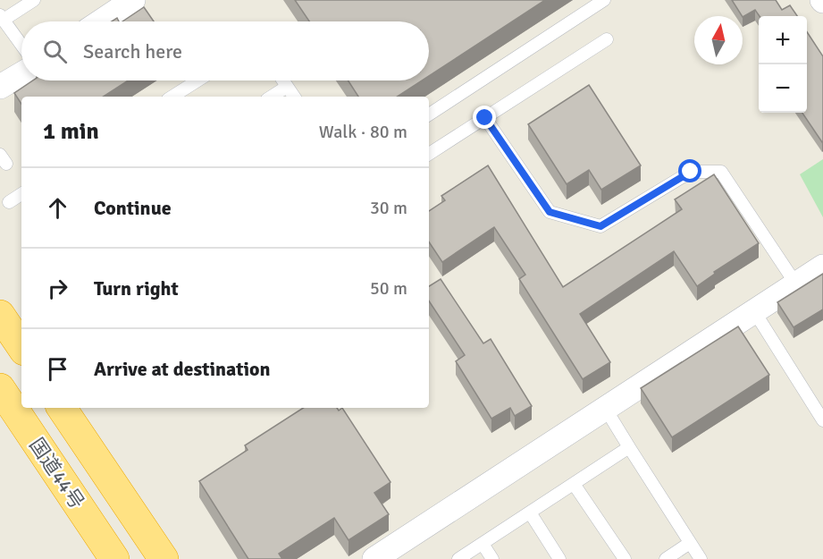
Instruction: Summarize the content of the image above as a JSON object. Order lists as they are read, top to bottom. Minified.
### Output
{"streets":{"highway":["国道44号"]},"north":"top","page":{"map_buttons":["+","−"],"search":"Search here","heading":["1 min","Walk · 80 m"],"list":[["Continue","30 m"],["Turn right","50 m"],"Arrive at destination"]}}
